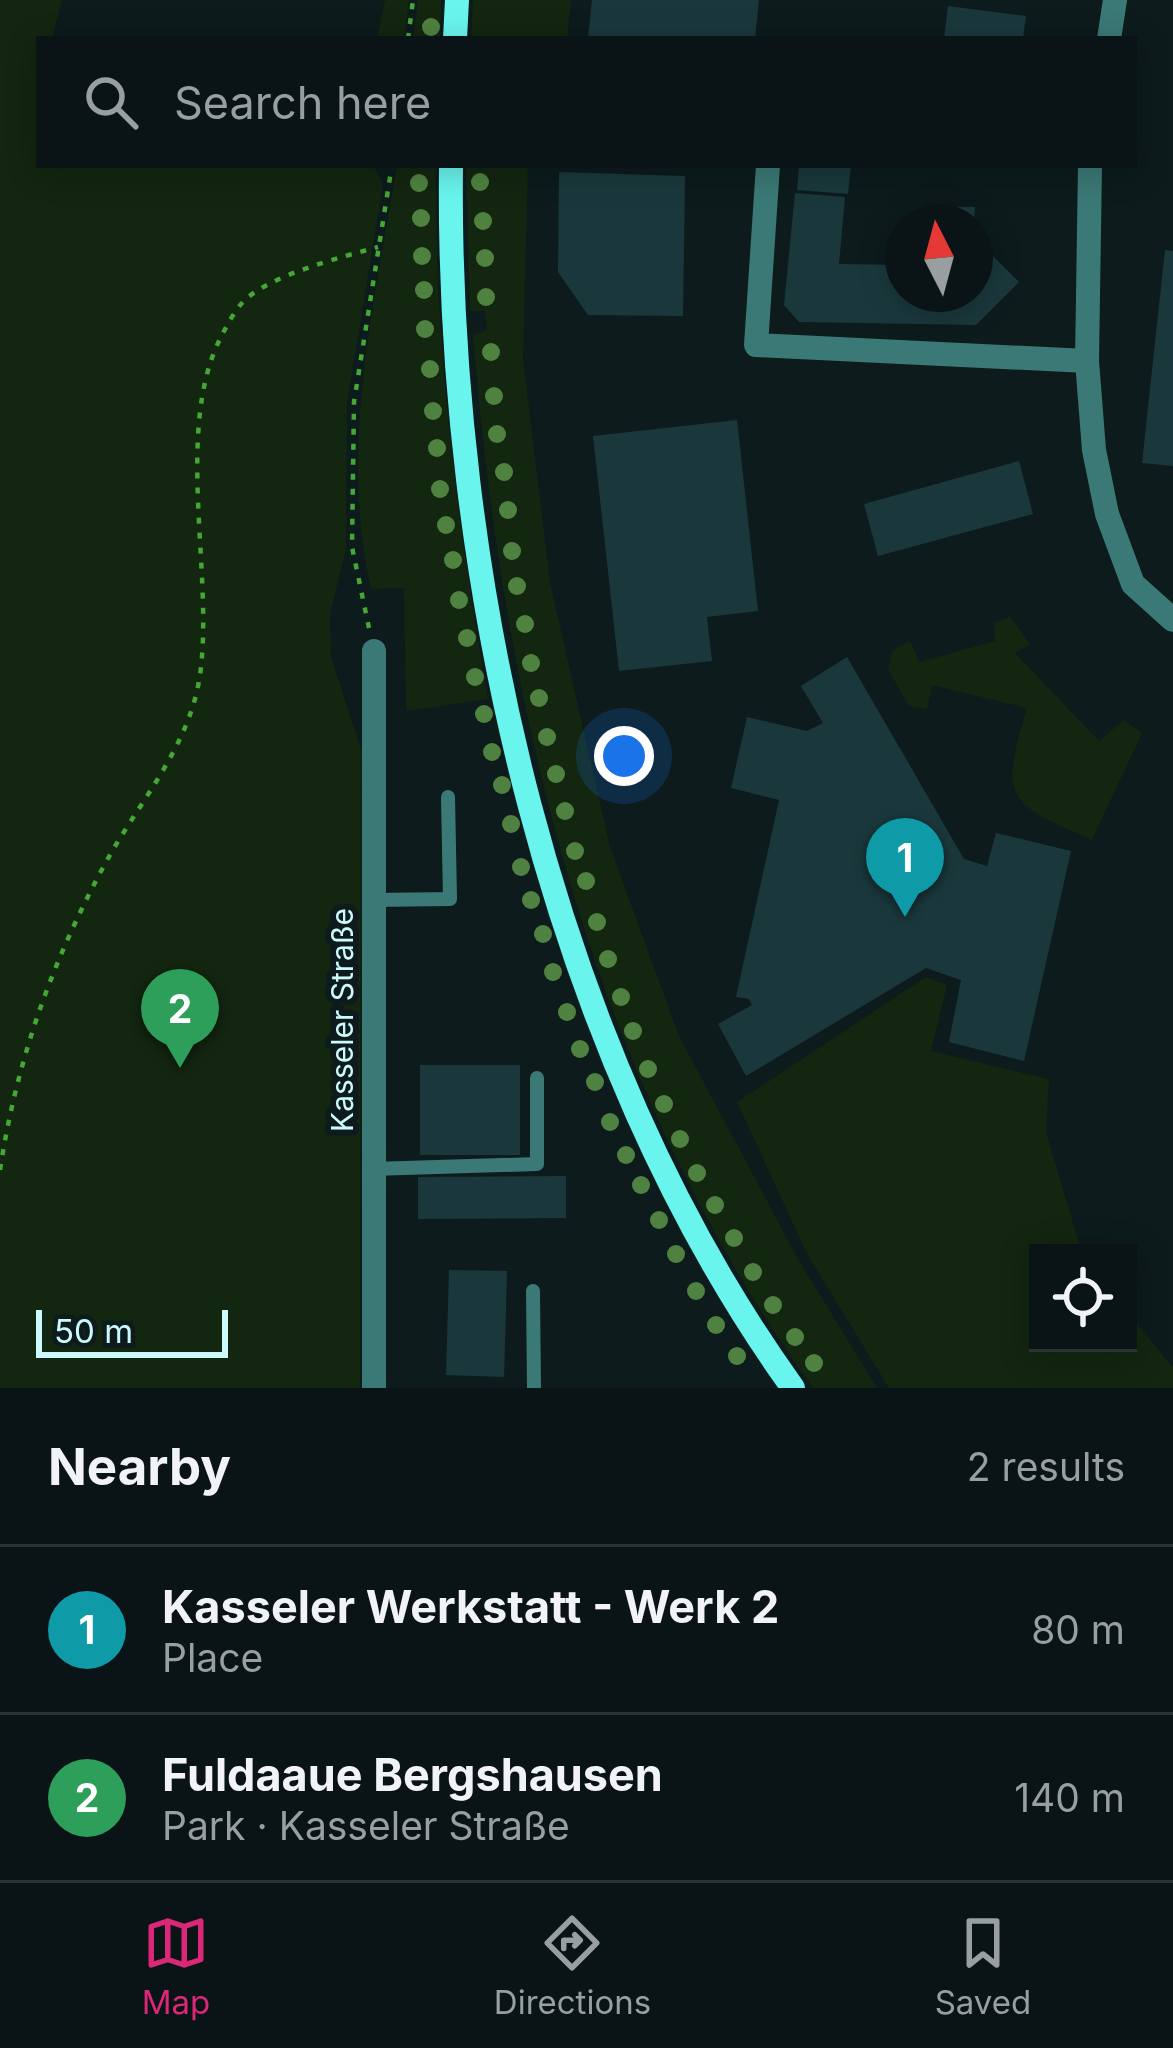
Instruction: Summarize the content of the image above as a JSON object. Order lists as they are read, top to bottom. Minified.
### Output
{"streets":{"street":["Kasseler Straße"]},"scale_bar":"50 m","north":"top","page":{"search":"Search here","pins":["1","2"],"scale":"50 m","heading":["Nearby","2 results"],"list":[{"mark":"1","name":"Kasseler Werkstatt - Werk 2","note":"Place","value":"80 m"},{"mark":"2","name":"Fuldaaue Bergshausen","note":"Park · Kasseler Straße","value":"140 m"}],"nav":["Map","Directions","Saved"]}}
